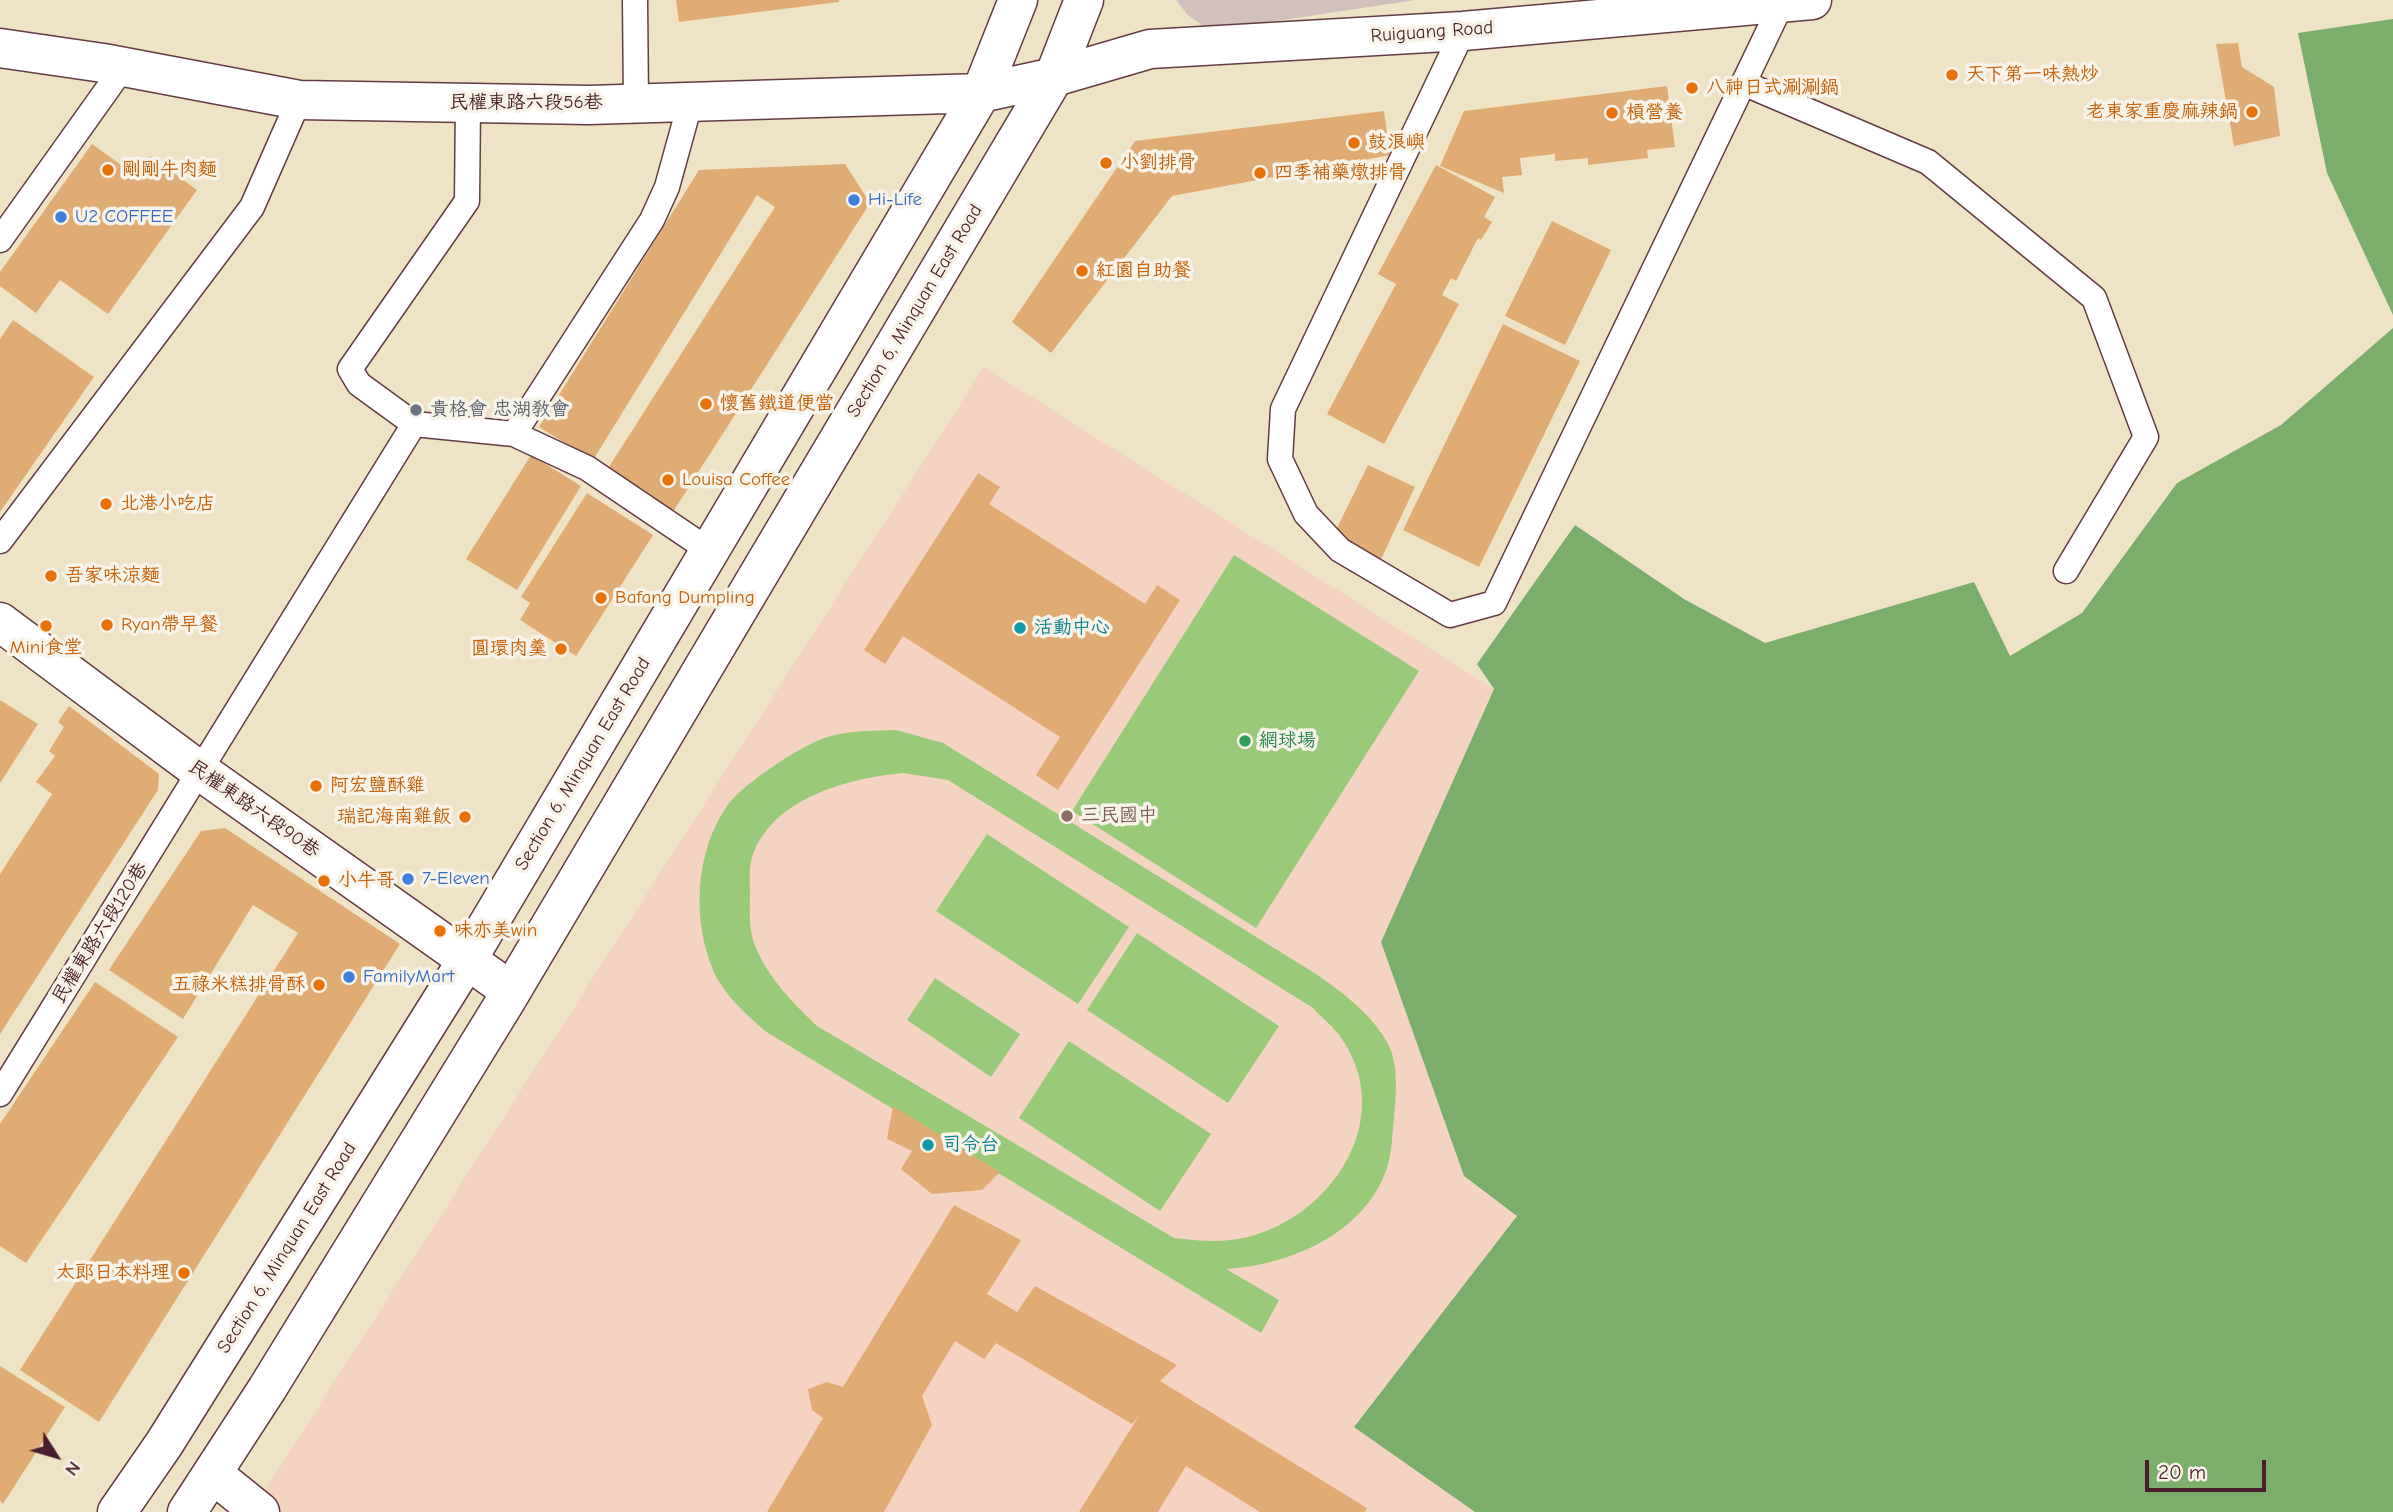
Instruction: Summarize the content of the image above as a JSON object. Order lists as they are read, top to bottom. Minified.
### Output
{"streets":{"main road":["Ruiguang Road","民權東路六段56巷","Section 6, Minquan East Road","民權東路六段90巷"],"lane":["民權東路六段120巷"]},"crossings":[["Ruiguang Road","民權東路六段56巷"],["Ruiguang Road","Section 6, Minquan East Road"],["民權東路六段56巷","Section 6, Minquan East Road"],["Section 6, Minquan East Road","民權東路六段90巷"],["民權東路六段90巷","民權東路六段120巷"]],"places":["天下第一味熱炒","八神日式涮涮鍋","老東家重慶麻辣鍋","槓營養","鼓浪嶼","小劉排骨","剛剛牛肉麵","四季補藥燉排骨","Hi-Life","U2 COFFEE","紅園自助餐","懷舊鐵道便當","貴格會 忠湖教會","Louisa Coffee","北港小吃店","吾家味涼麵","Bafang Dumpling","Ryan帶早餐","Mini食堂","活動中心","圓環肉羹","網球場","阿宏鹽酥雞","三民國中","瑞記海南雞飯","7-Eleven","小牛哥","味亦美win","FamilyMart","五祿米糕排骨酥","司令台","太郎日本料理"],"scale_bar":"20 m","north":"bottom right"}
